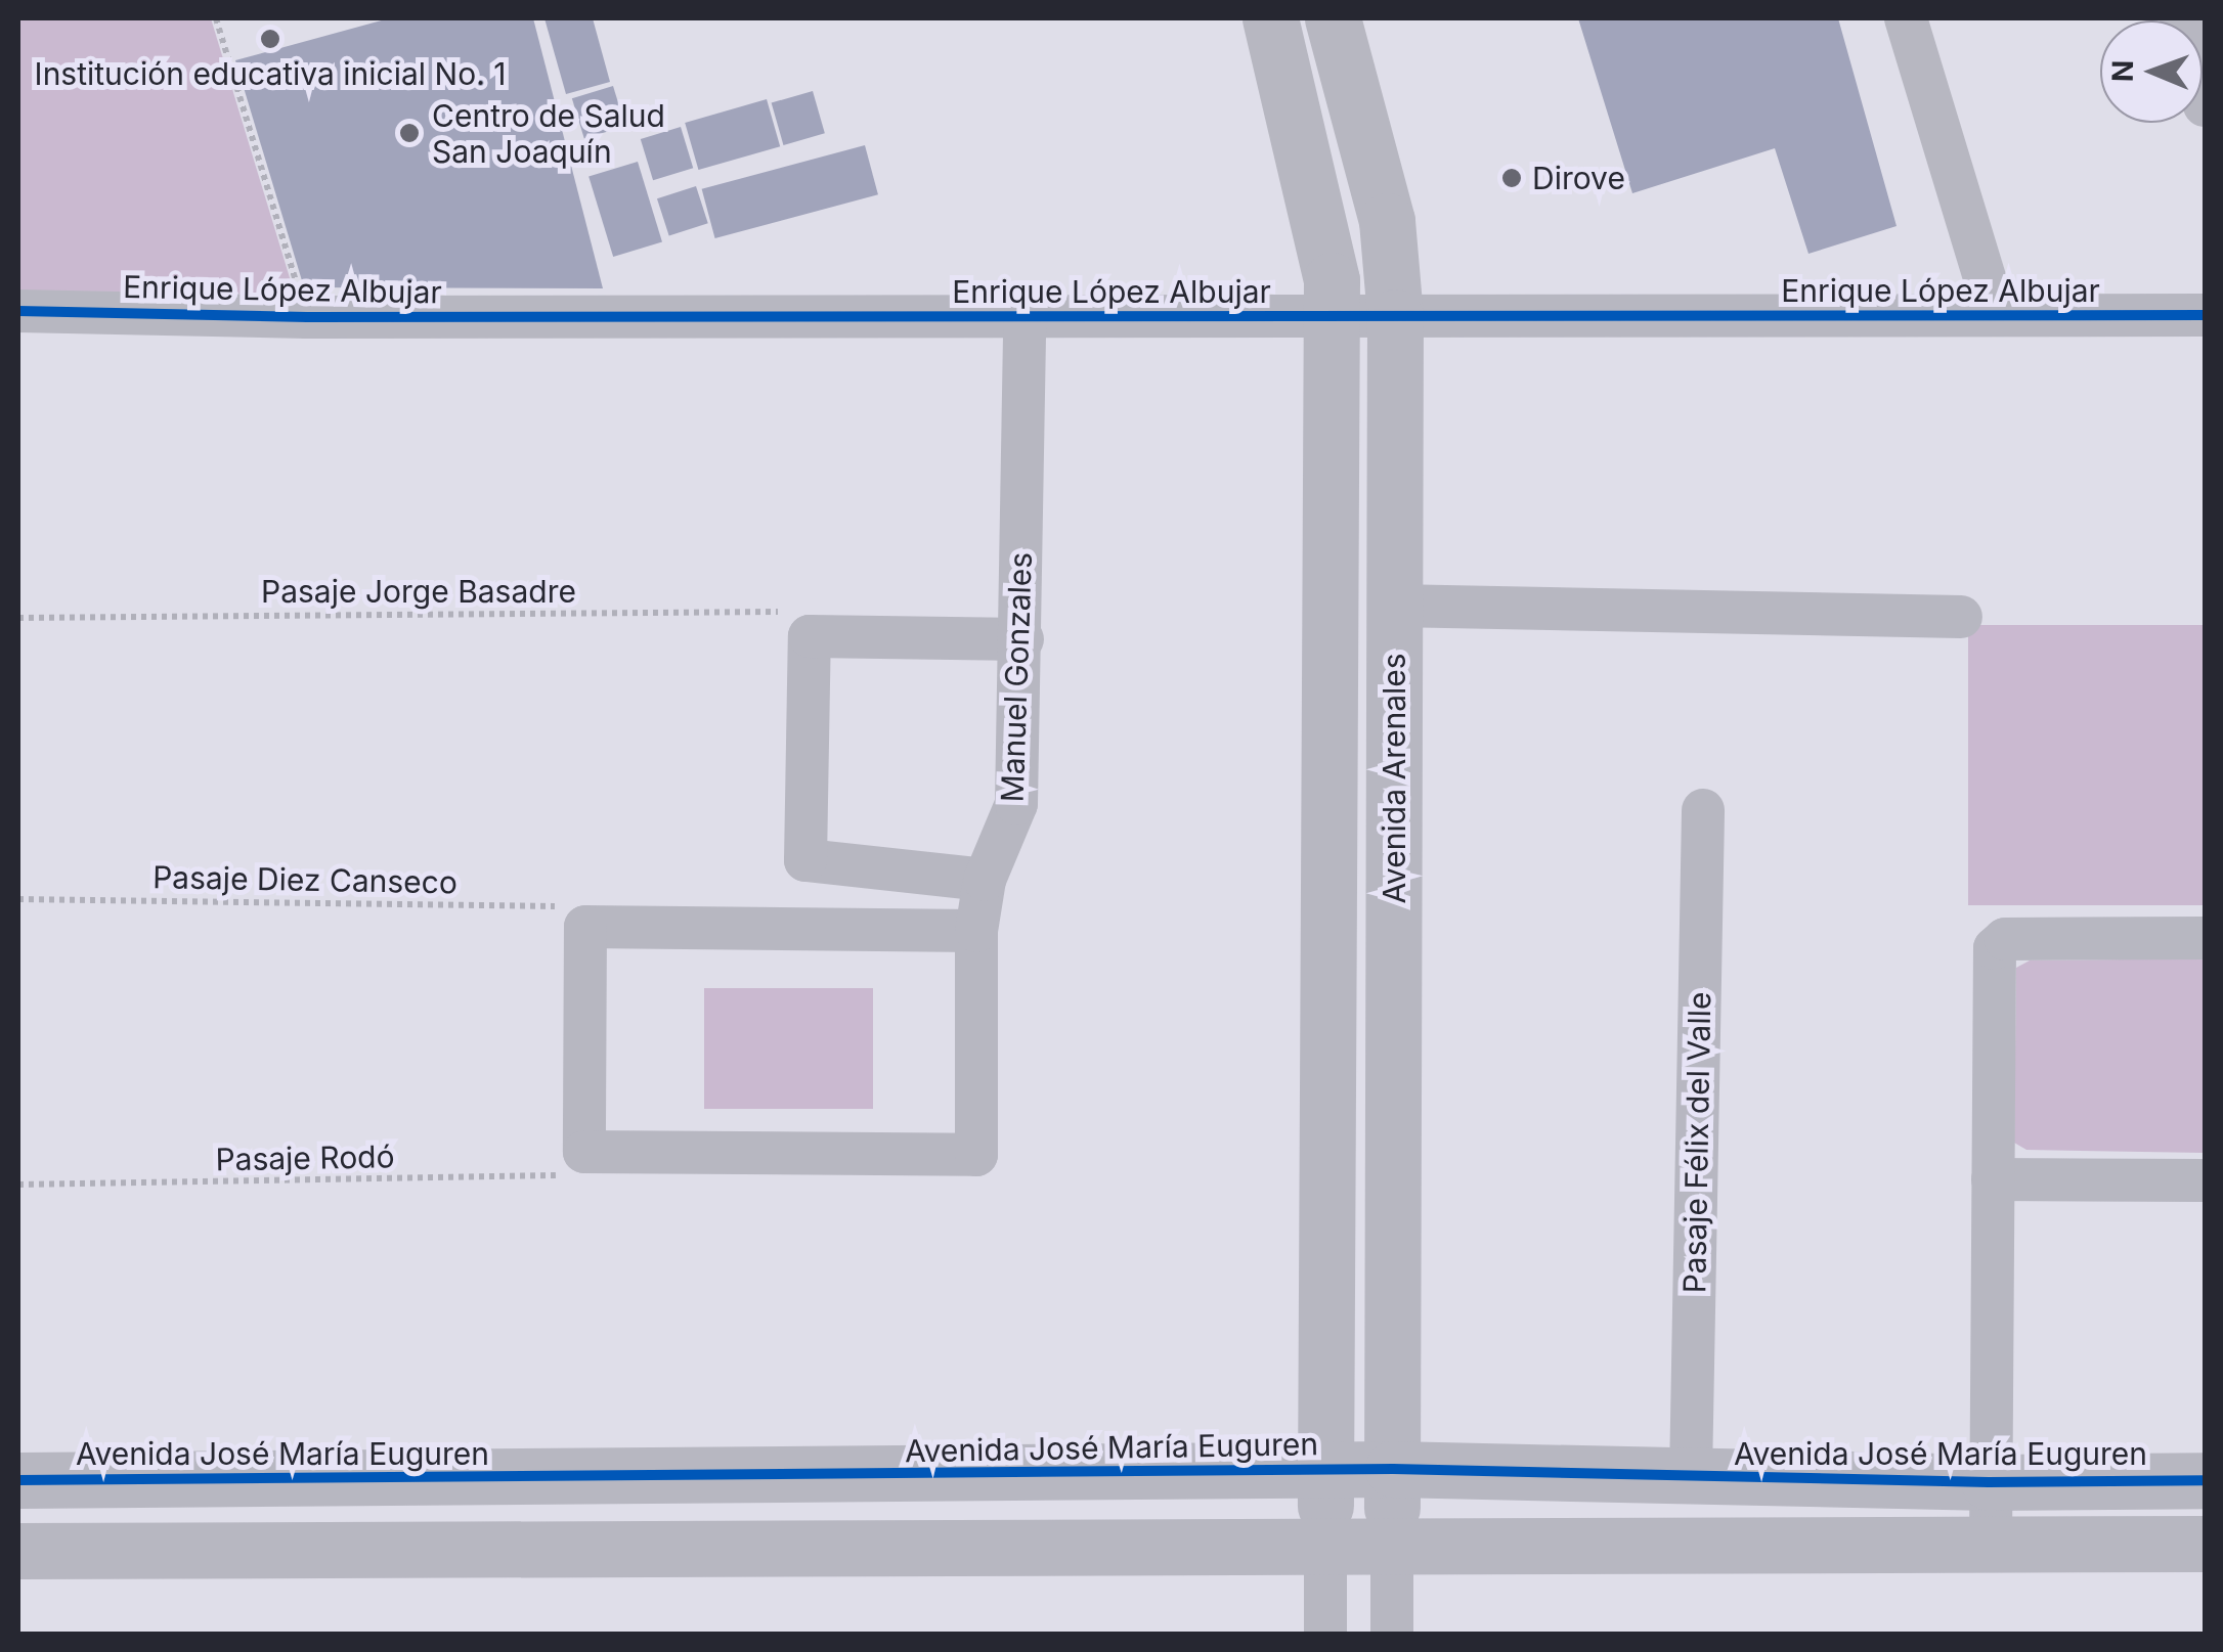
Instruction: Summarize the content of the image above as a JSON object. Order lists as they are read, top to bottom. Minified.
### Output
{"streets":{"street":["Enrique López Albujar","Manuel Gonzales","Avenida Arenales","Pasaje Félix del Valle","Avenida José María Euguren"],"path":["Pasaje Jorge Basadre","Pasaje Diez Canseco","Pasaje Rodó"]},"crossings":[["Enrique López Albujar","Manuel Gonzales"],["Enrique López Albujar","Avenida Arenales"],["Manuel Gonzales","Pasaje Rodó"],["Avenida Arenales","Avenida José María Euguren"],["Pasaje Félix del Valle","Avenida José María Euguren"]],"places":["Institución educativa inicial No. 1","Centro de Salud San Joaquín","Dirove"],"north":"left"}
